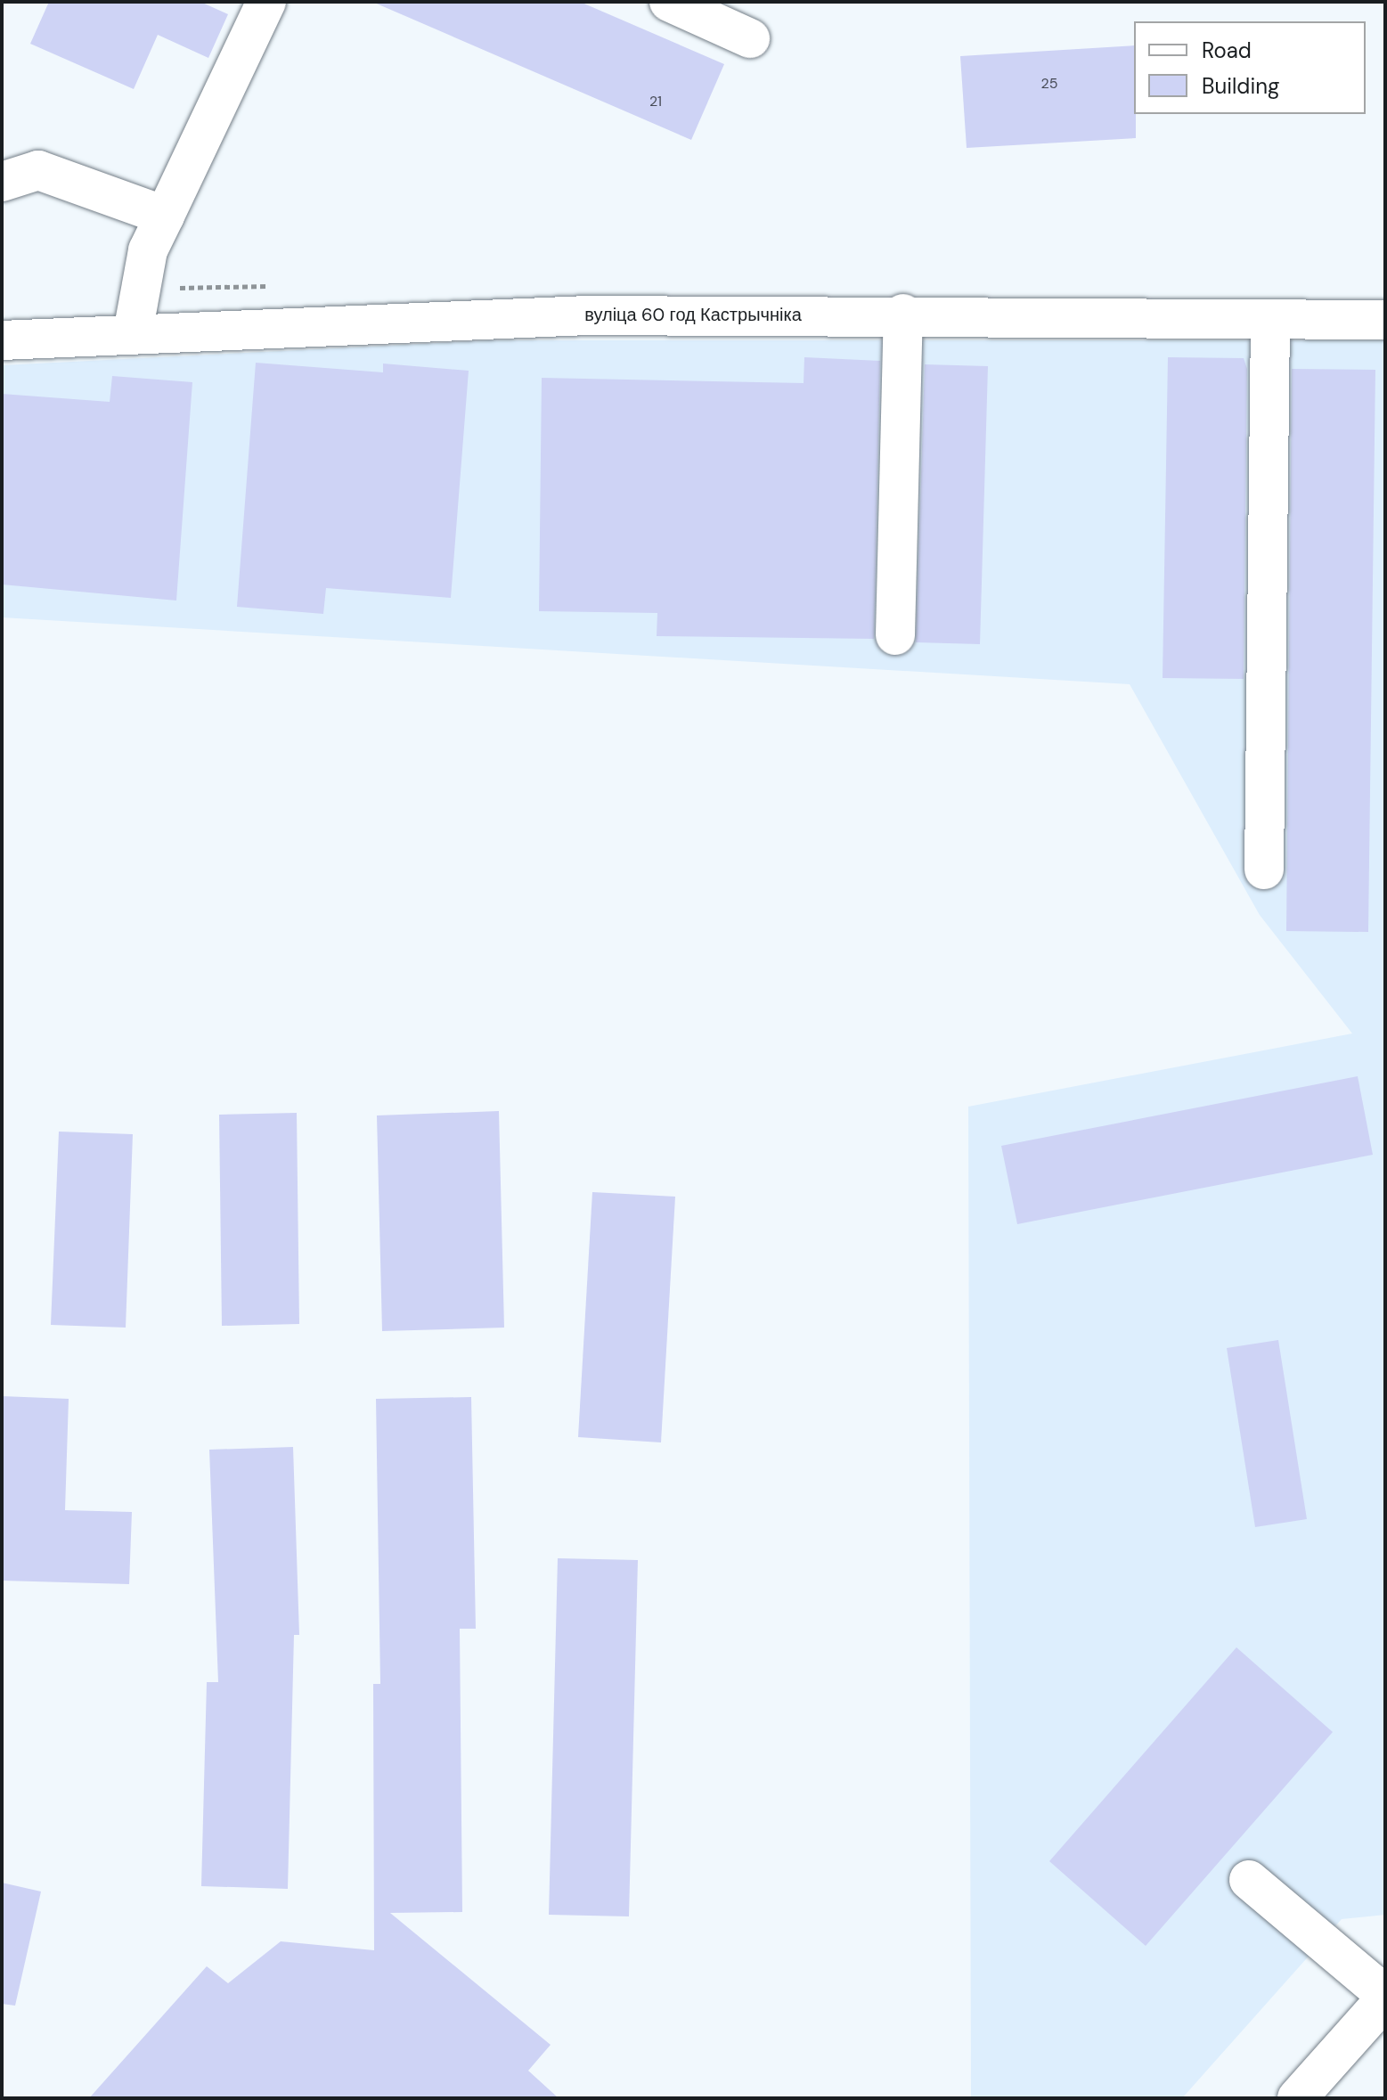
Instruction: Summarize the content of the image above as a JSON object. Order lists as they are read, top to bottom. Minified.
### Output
{"streets":{"street":["вуліца 60 год Кастрычніка"]},"house_numbers":["25","21"],"legend":["Road","Building"]}
